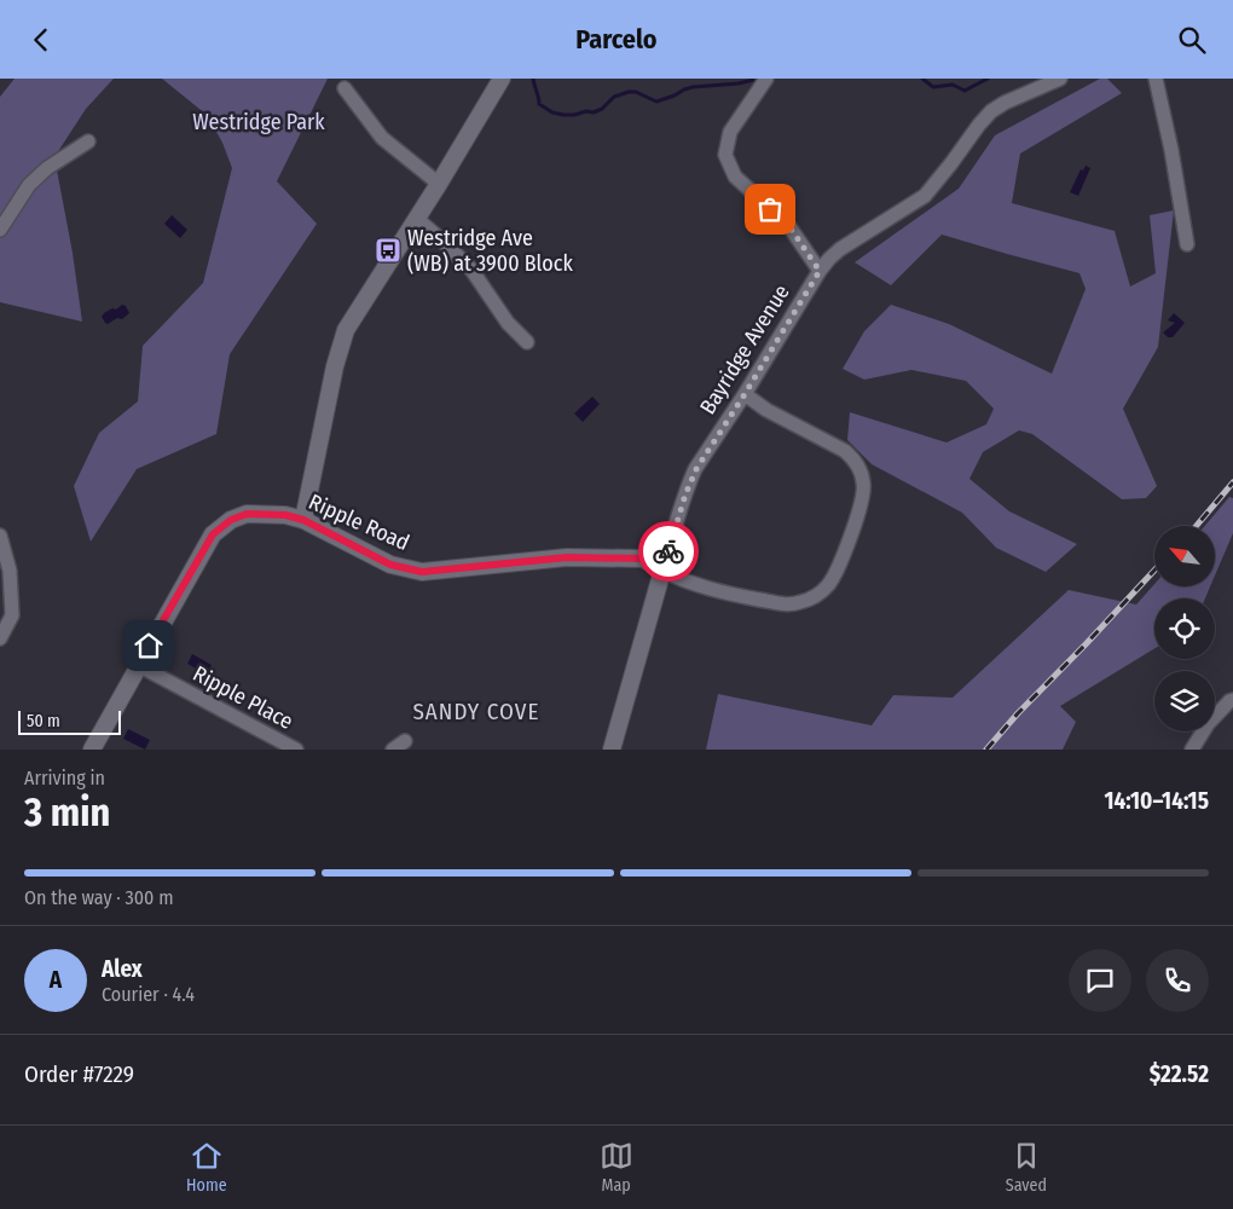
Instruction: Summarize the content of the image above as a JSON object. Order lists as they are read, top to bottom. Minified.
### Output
{"streets":{"street":["Bayridge Avenue","Ripple Road","Ripple Place"]},"crossings":[["Bayridge Avenue","Ripple Road"],["Ripple Road","Ripple Place"]],"districts":["SANDY COVE"],"parks":["Westridge Park"],"places":{"bus stop":["Westridge Ave (WB) at 3900 Block"]},"scale_bar":"50 m","north":"top left","page":{"header":"Parcelo","scale":"50 m","heading":["3 min","Arriving in","14:10–14:15"],"panel":["Alex","Courier · 4.4","Order #7229","$22.52"],"bar":"On the way · 300 m","round":"A","tabs":["Home","Map","Saved"]}}
